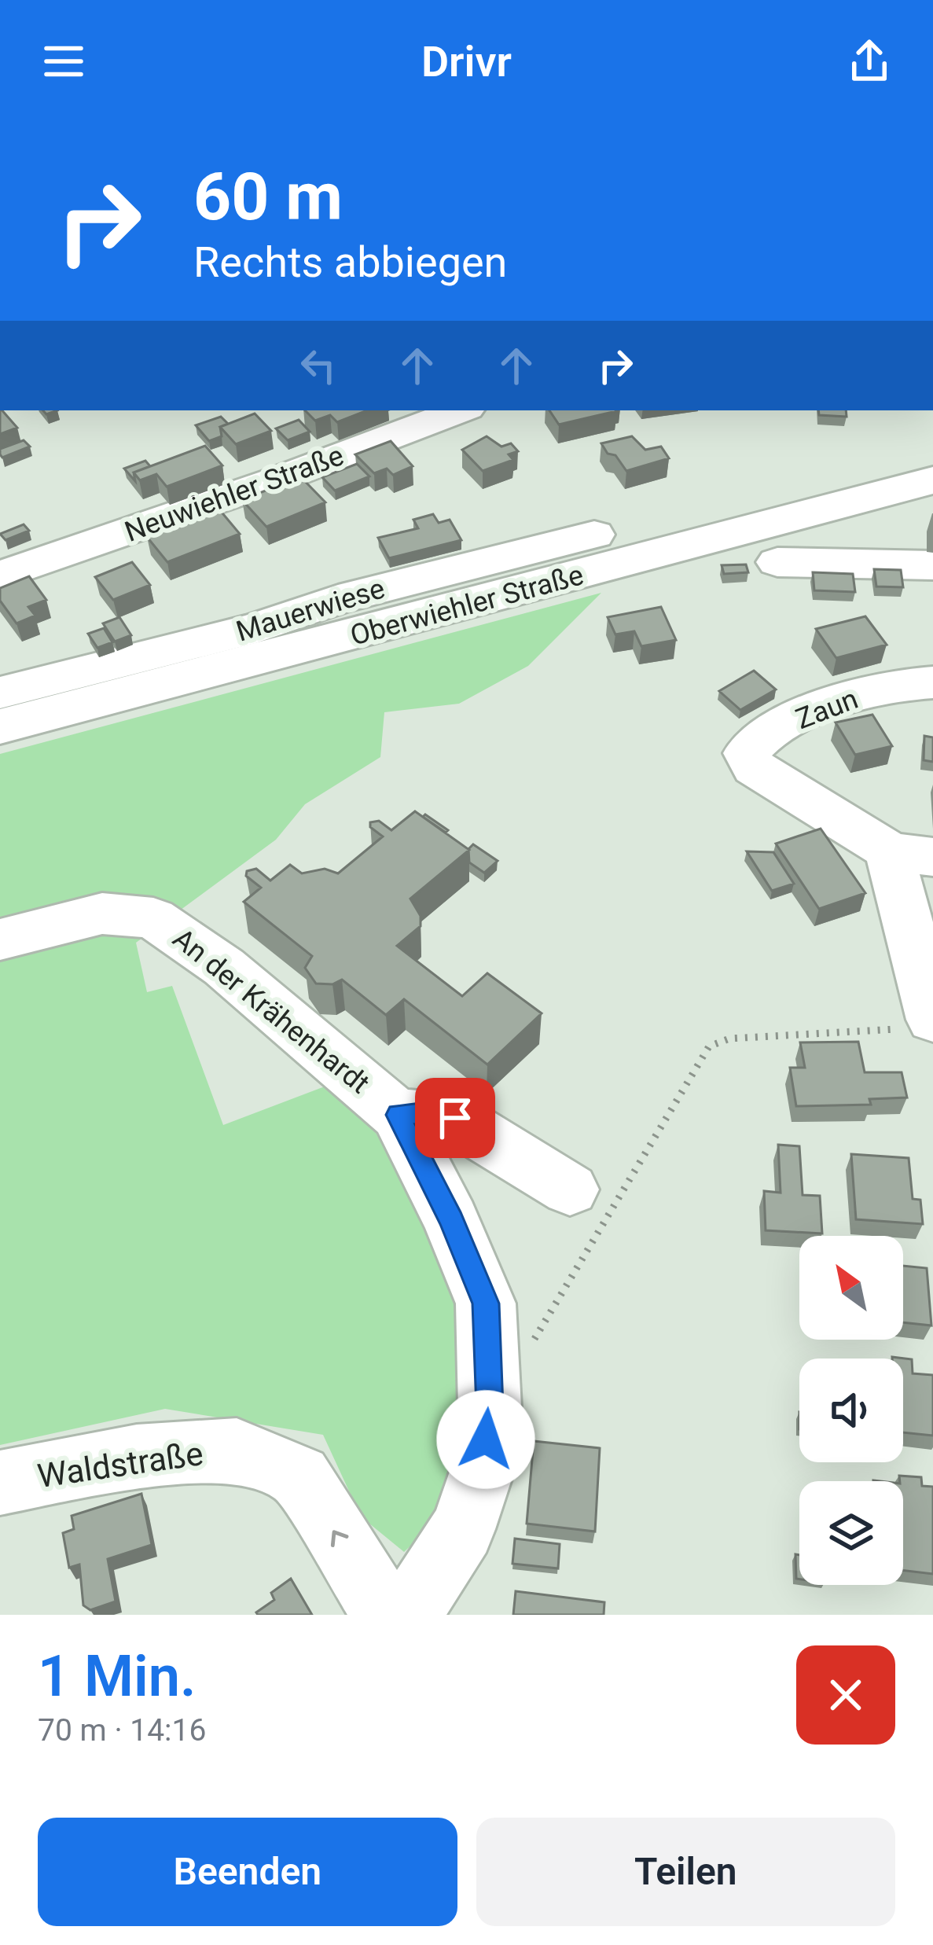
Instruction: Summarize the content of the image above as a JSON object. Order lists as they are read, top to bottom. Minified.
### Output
{"streets":{"main road":["Oberwiehler Straße"],"street":["Neuwiehler Straße","Mauerwiese","Zaun","An der Krähenhardt","Waldstraße"]},"north":"top left","page":{"header":"Drivr","turn":["60 m","Rechts abbiegen"],"heading":["1 Min.","70 m · 14:16"],"buttons":["Beenden","Teilen"]}}
